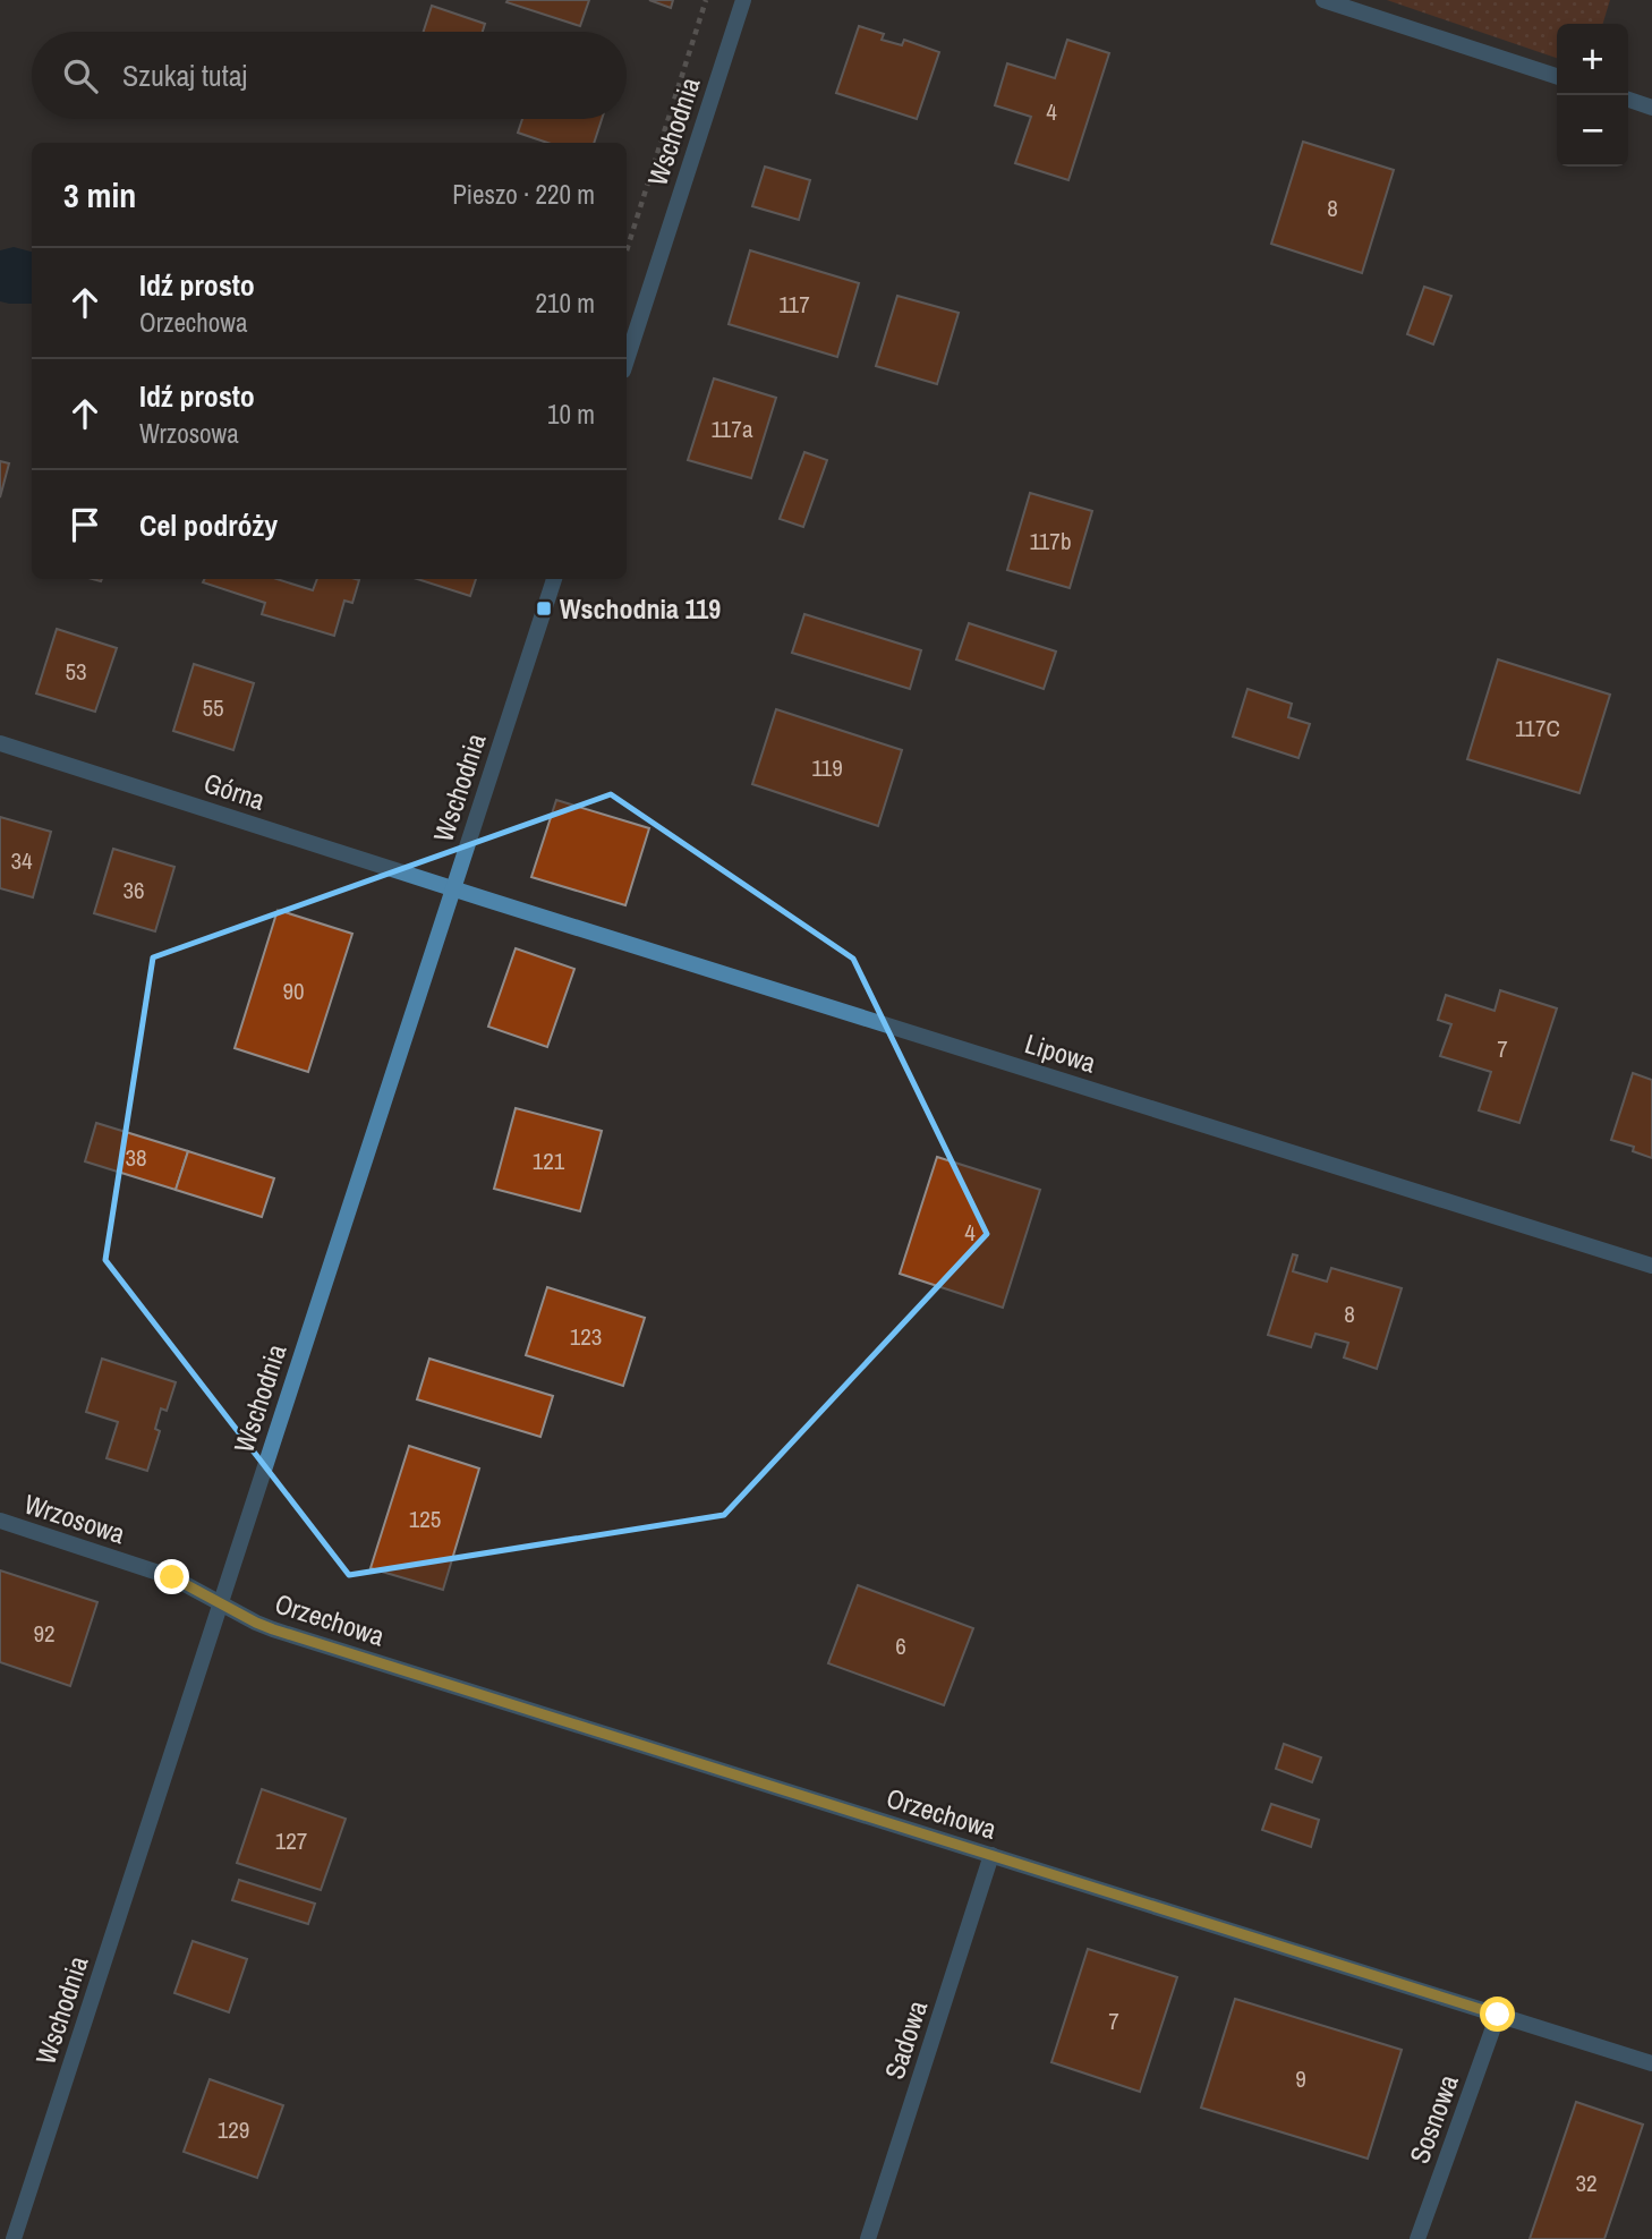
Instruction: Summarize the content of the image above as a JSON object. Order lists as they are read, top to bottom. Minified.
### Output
{"streets":{"street":["Wschodnia","Górna","Lipowa","Wrzosowa","Orzechowa","Sadowa","Sosnowa"]},"crossings":[["Wschodnia","Górna"],["Wschodnia","Lipowa"],["Wschodnia","Wrzosowa"],["Wschodnia","Orzechowa"],["Górna","Lipowa"],["Wrzosowa","Orzechowa"],["Orzechowa","Sadowa"],["Orzechowa","Sosnowa"]],"places":{"transit":["Wschodnia 119"]},"house_numbers":["4","8","117","117a","117b","53","55","117C","119","34","36","90","7","38","121","4","8","123","125","92","6","127","7","9","129","32"],"page":{"map_buttons":["+","−"],"search":"Szukaj tutaj","heading":["3 min","Pieszo · 220 m"],"list":[["Idź prosto","Orzechowa","210 m"],["Idź prosto","Wrzosowa","10 m"],"Cel podróży"]}}
